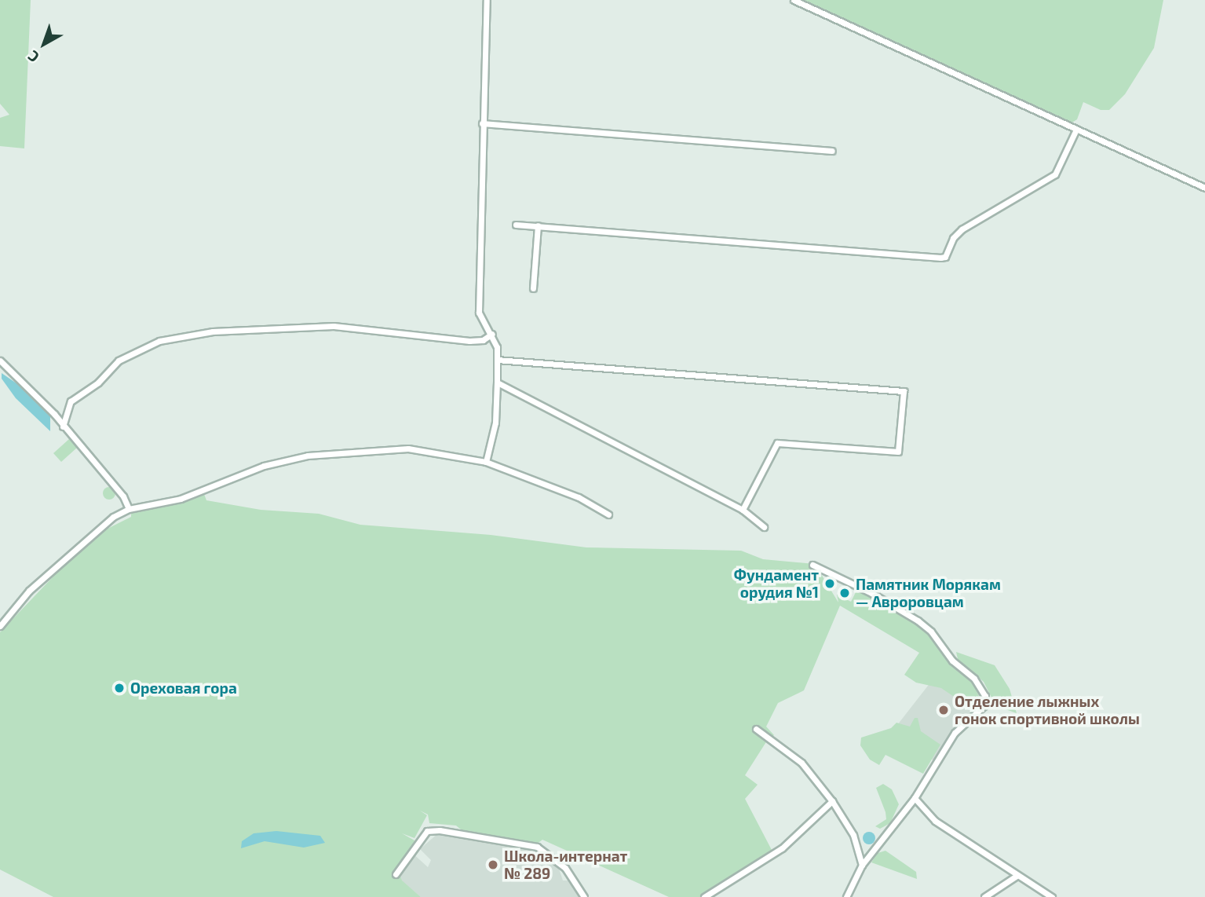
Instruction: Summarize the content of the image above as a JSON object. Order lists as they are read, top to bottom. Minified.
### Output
{"places":["Фундамент орудия №1","Памятник Морякам — Авроровцам","Ореховая гора","Отделение лыжных гонок спортивной школы","Школа-интернат № 289"],"north":"bottom left"}
